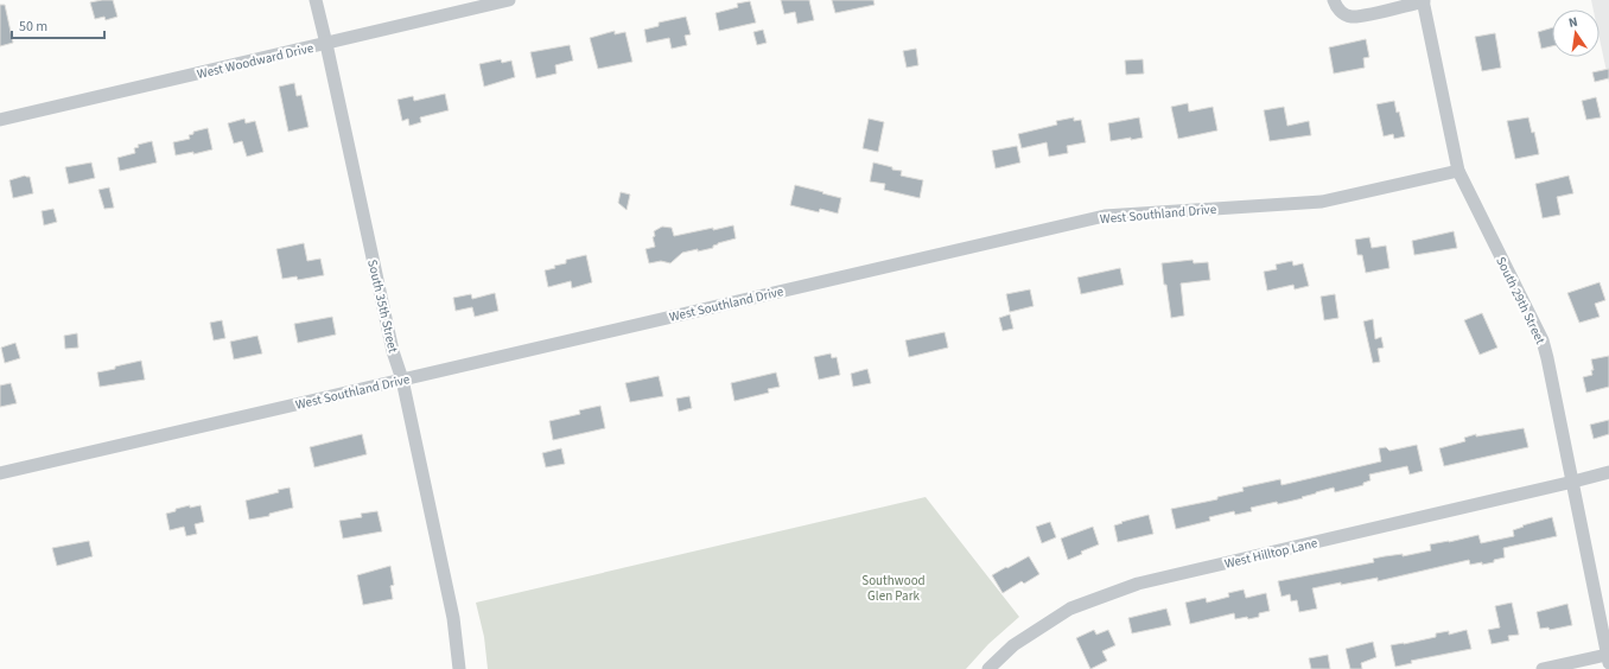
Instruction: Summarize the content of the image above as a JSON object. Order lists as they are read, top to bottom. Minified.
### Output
{"streets":{"street":["West Woodward Drive","West Southland Drive","South 29th Street","South 35th Street","West Hilltop Lane"]},"crossings":[["West Woodward Drive","South 35th Street"],["West Southland Drive","South 29th Street"],["West Southland Drive","South 35th Street"],["South 29th Street","West Hilltop Lane"]],"parks":["Southwood Glen Park"],"scale_bar":"50 m","north":"top"}
